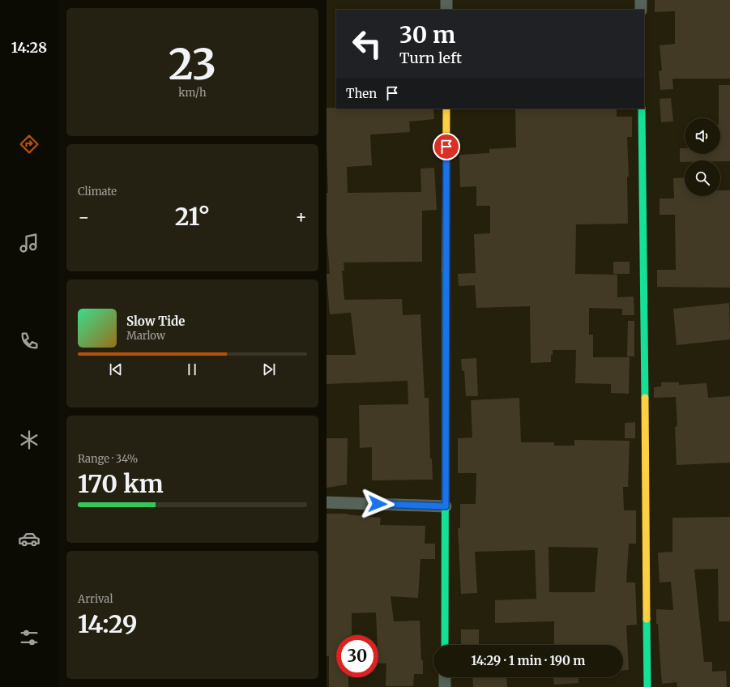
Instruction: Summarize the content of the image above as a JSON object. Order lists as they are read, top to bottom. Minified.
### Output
{"page":{"tabs":"14:28","tile":[["23","km/h"],"Climate",["Range · 34%","170 km"],["Arrival","14:29"]],"turn":["30 m","Turn left"],"then":"Then","heat":["−","21°","+"],"song":["Slow Tide","Marlow"],"limit":"30","trip":"14:29 · 1 min · 190 m"}}
